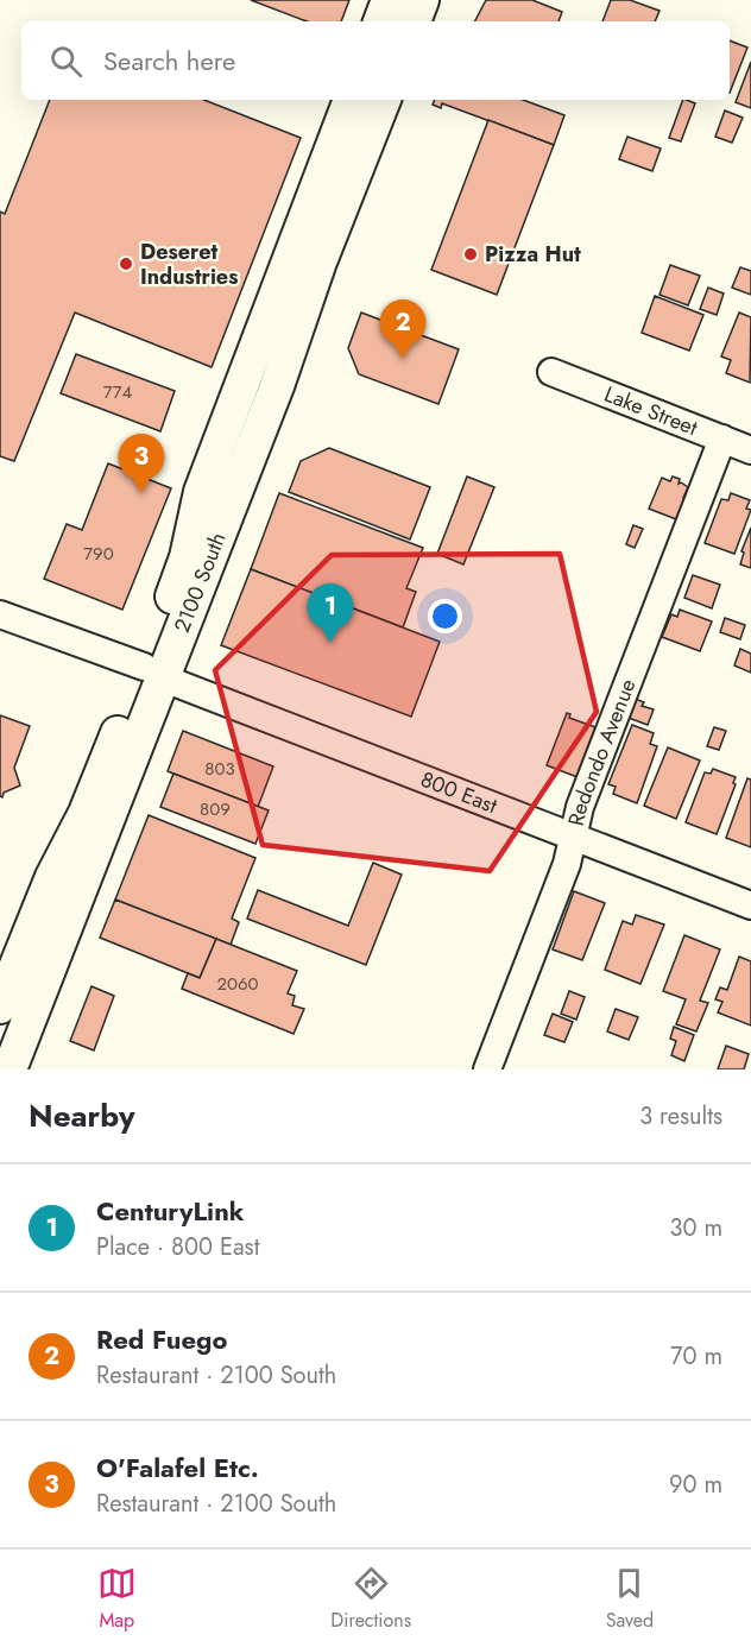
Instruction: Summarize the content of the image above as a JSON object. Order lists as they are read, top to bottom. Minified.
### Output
{"streets":{"main road":["2100 South"],"street":["Lake Street","Redondo Avenue","800 East"]},"crossings":[["Lake Street","Redondo Avenue"],["2100 South","800 East"],["Redondo Avenue","800 East"]],"places":["Pizza Hut","Deseret Industries"],"house_numbers":["774","790","803","809","2060"],"page":{"search":"Search here","pins":["2","3","1"],"heading":["Nearby","3 results"],"list":[{"mark":"1","name":"CenturyLink","note":"Place · 800 East","value":"30 m"},{"mark":"2","name":"Red Fuego","note":"Restaurant · 2100 South","value":"70 m"},{"mark":"3","name":"O'Falafel Etc.","note":"Restaurant · 2100 South","value":"90 m"}],"nav":["Map","Directions","Saved"]}}
